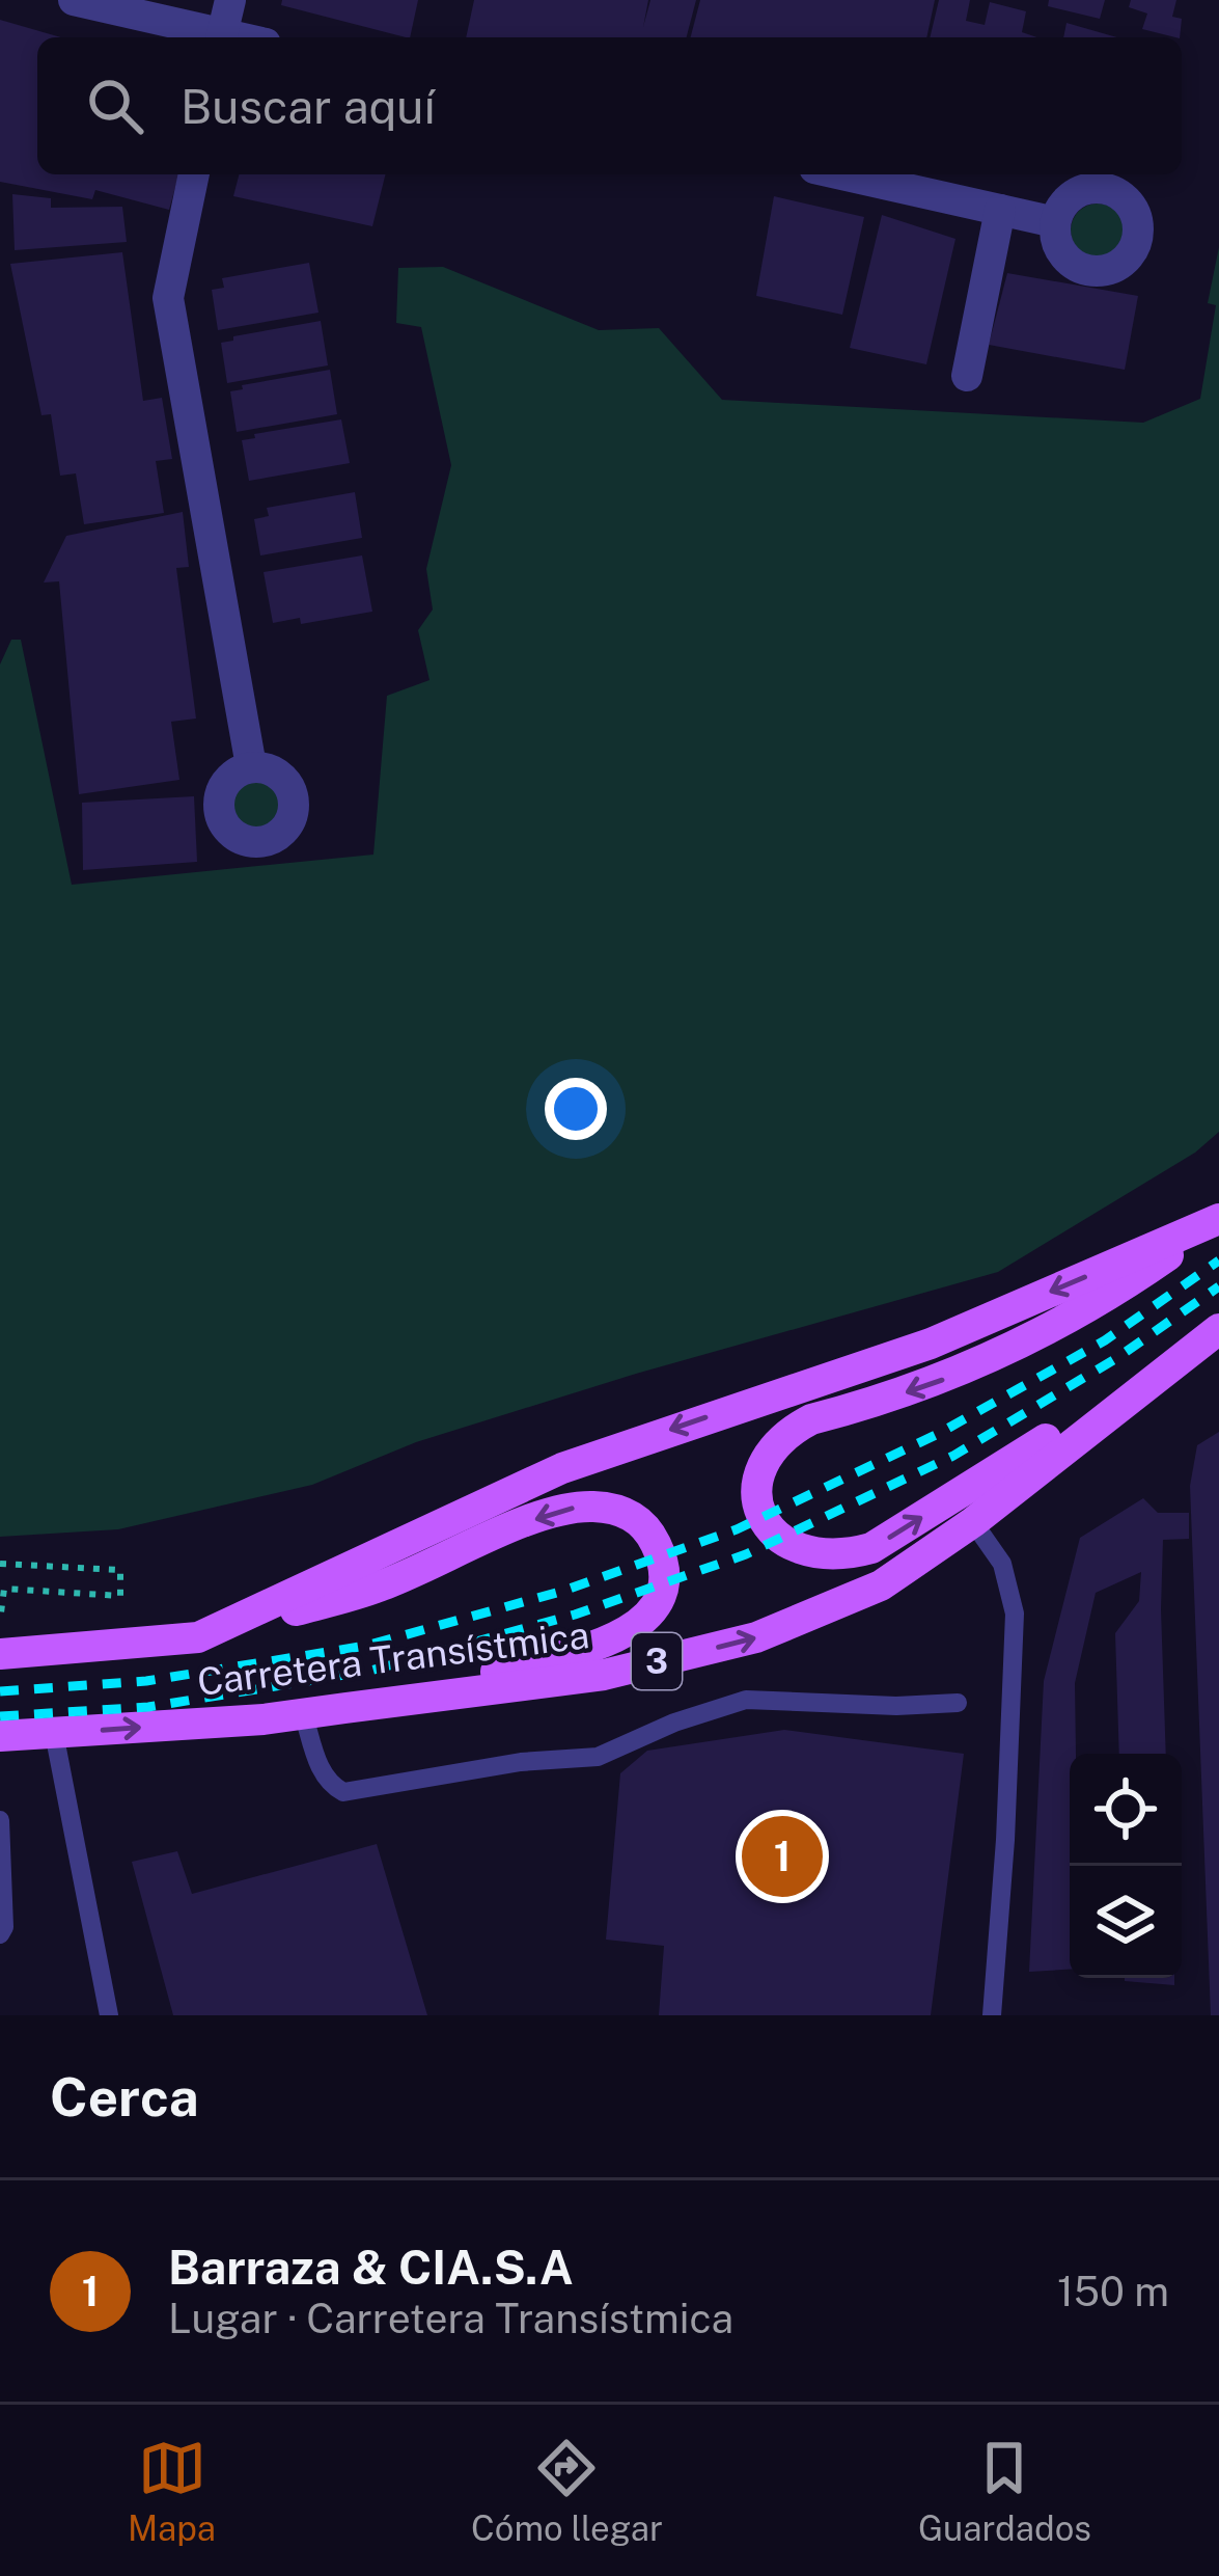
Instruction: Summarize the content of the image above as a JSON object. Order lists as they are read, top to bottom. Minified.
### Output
{"streets":{"main road":["Carretera Transístmica","3"]},"page":{"search":"Buscar aquí","pins":"1","heading":"Cerca","list":[{"mark":"1","name":"Barraza & CIA.S.A","note":"Lugar · Carretera Transístmica","value":"150 m"}],"nav":["Mapa","Cómo llegar","Guardados"]}}
